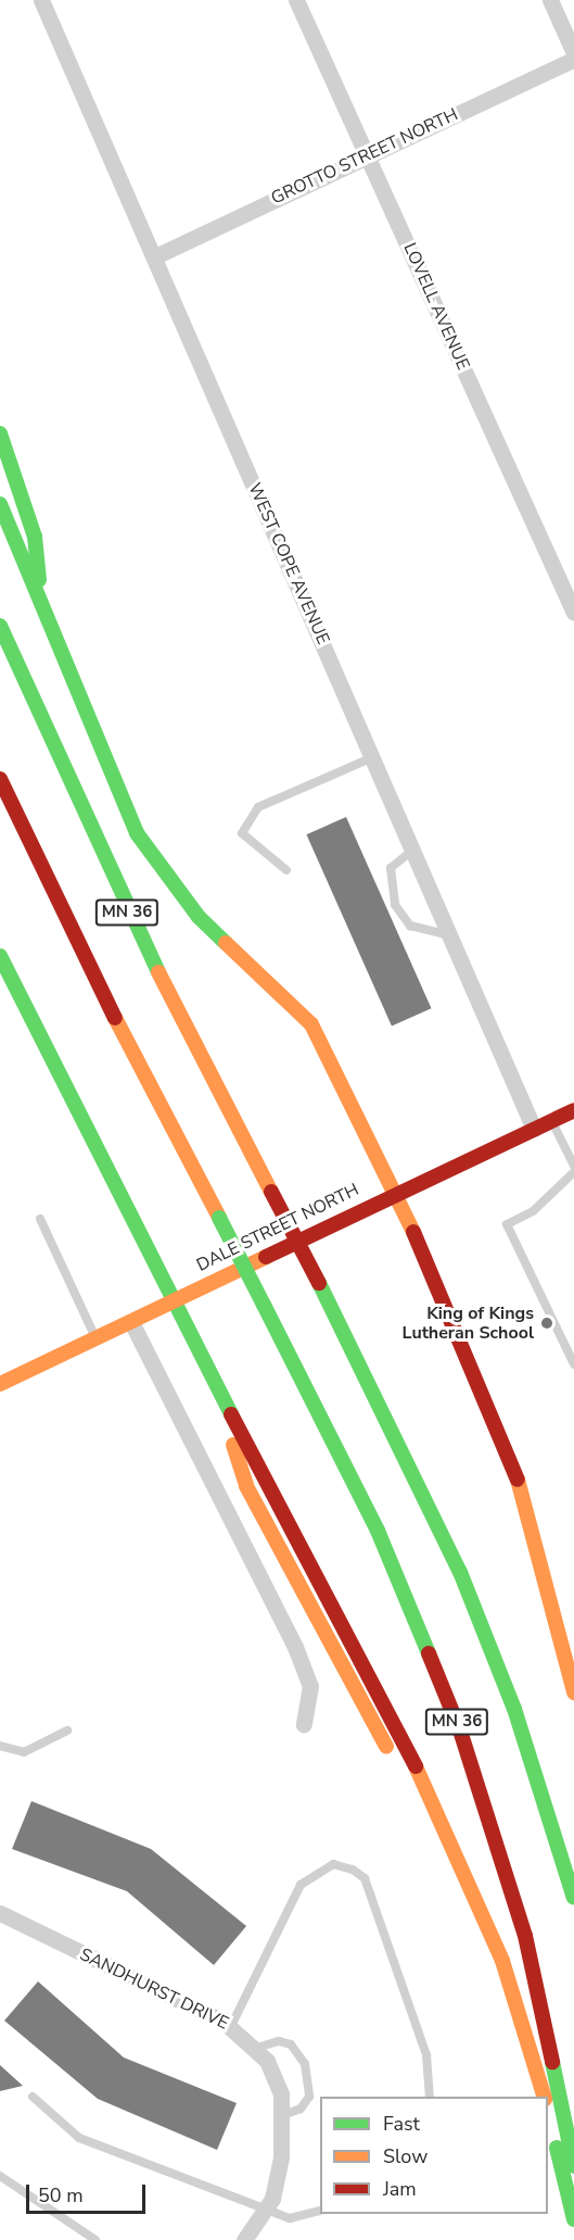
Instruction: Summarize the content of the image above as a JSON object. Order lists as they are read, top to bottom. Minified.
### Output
{"streets":{"main road":["MN 36","DALE STREET NORTH"],"street":["GROTTO STREET NORTH","LOVELL AVENUE","WEST COPE AVENUE","SANDHURST DRIVE"]},"crossings":[["GROTTO STREET NORTH","LOVELL AVENUE"],["GROTTO STREET NORTH","WEST COPE AVENUE"],["WEST COPE AVENUE","DALE STREET NORTH"]],"places":["King of Kings Lutheran School"],"legend":["Fast","Slow","Jam"],"scale_bar":"50 m"}
